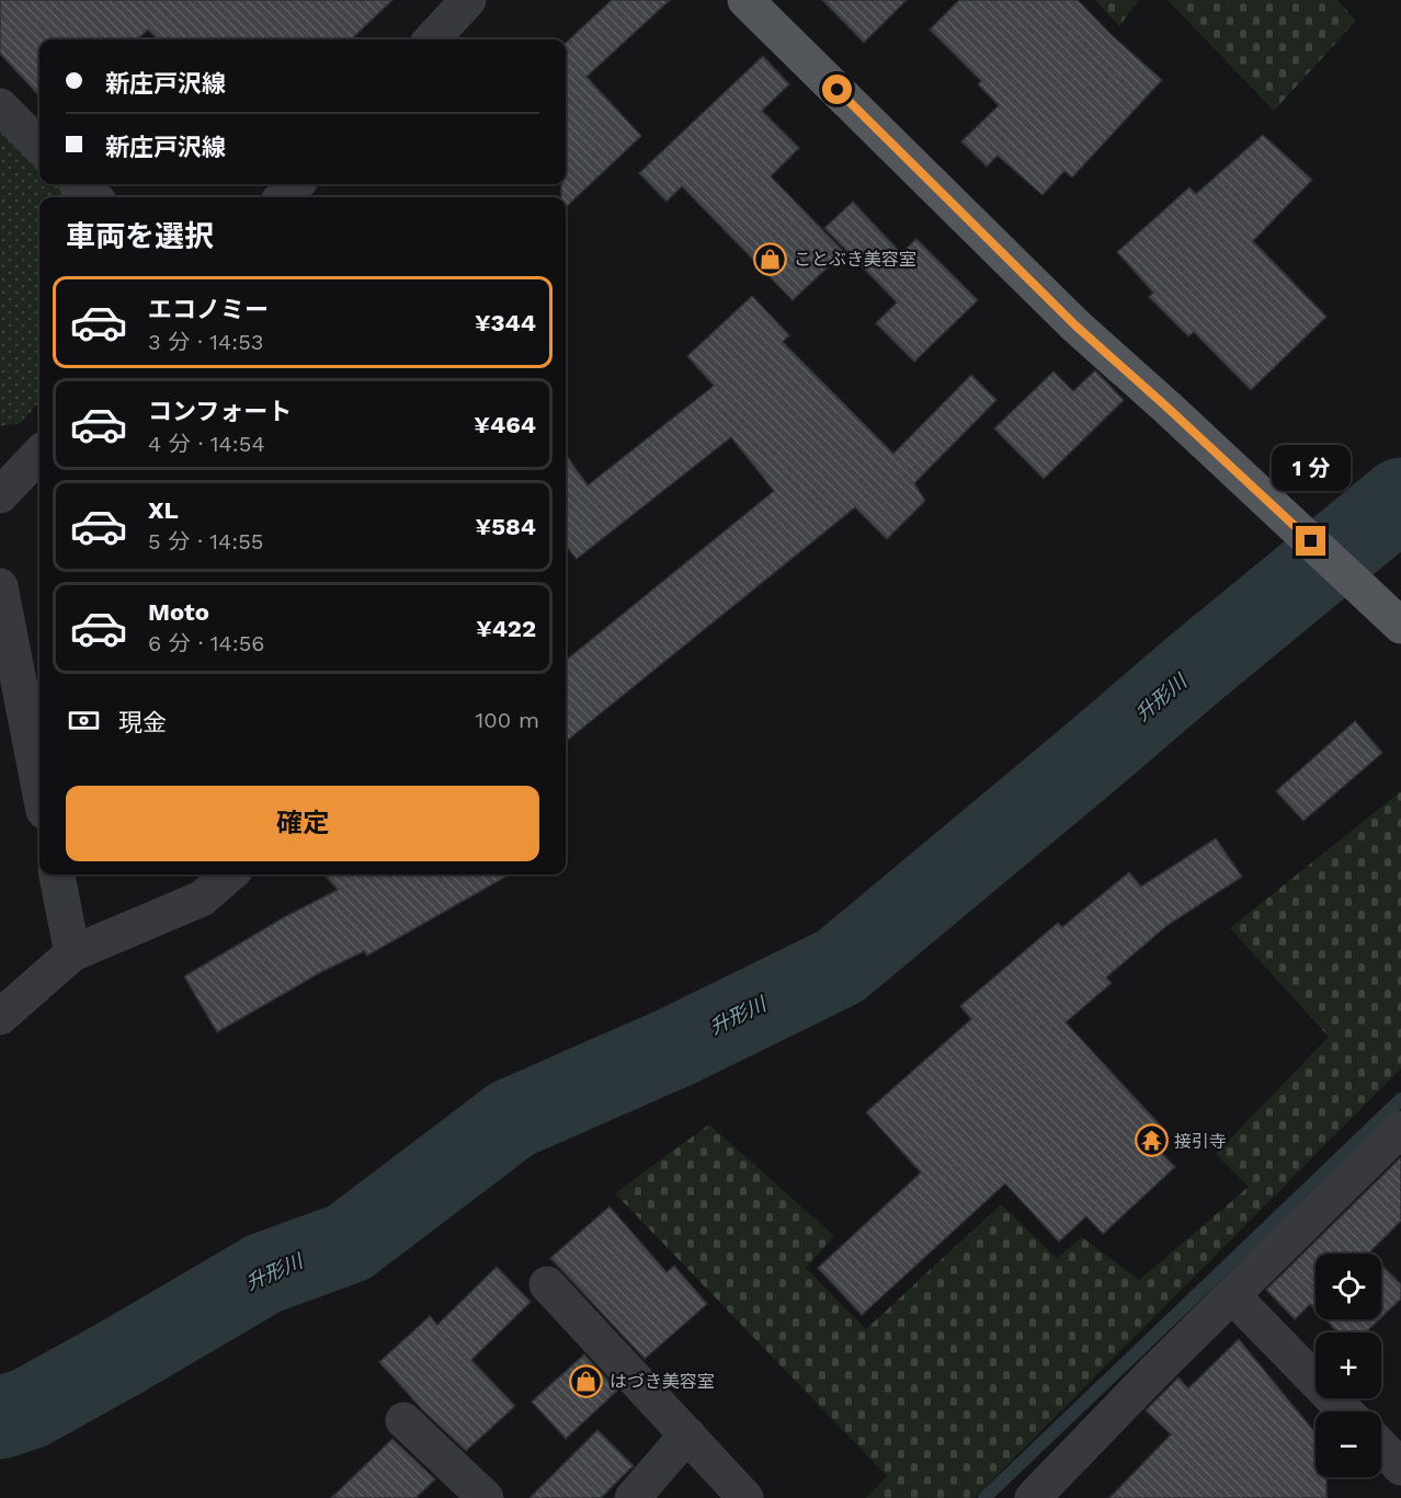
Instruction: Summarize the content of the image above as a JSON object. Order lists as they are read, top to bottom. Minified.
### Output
{"water":["升形川"],"places":{"shop":["ことぶき美容室","はづき美容室"],"temple":["接引寺"]},"page":{"banner":["新庄戸沢線","新庄戸沢線"],"heading":"車両を選択","list":[{"name":"エコノミー","note":"3 分 · 14:53","value":"¥344"},{"name":"コンフォート","note":"4 分 · 14:54","value":"¥464"},{"name":"XL","note":"5 分 · 14:55","value":"¥584"},{"name":"Moto","note":"6 分 · 14:56","value":"¥422"}],"bubble":"1 分","pay":["現金","100 m"],"buttons":"確定","map_buttons":["+","−"]}}
